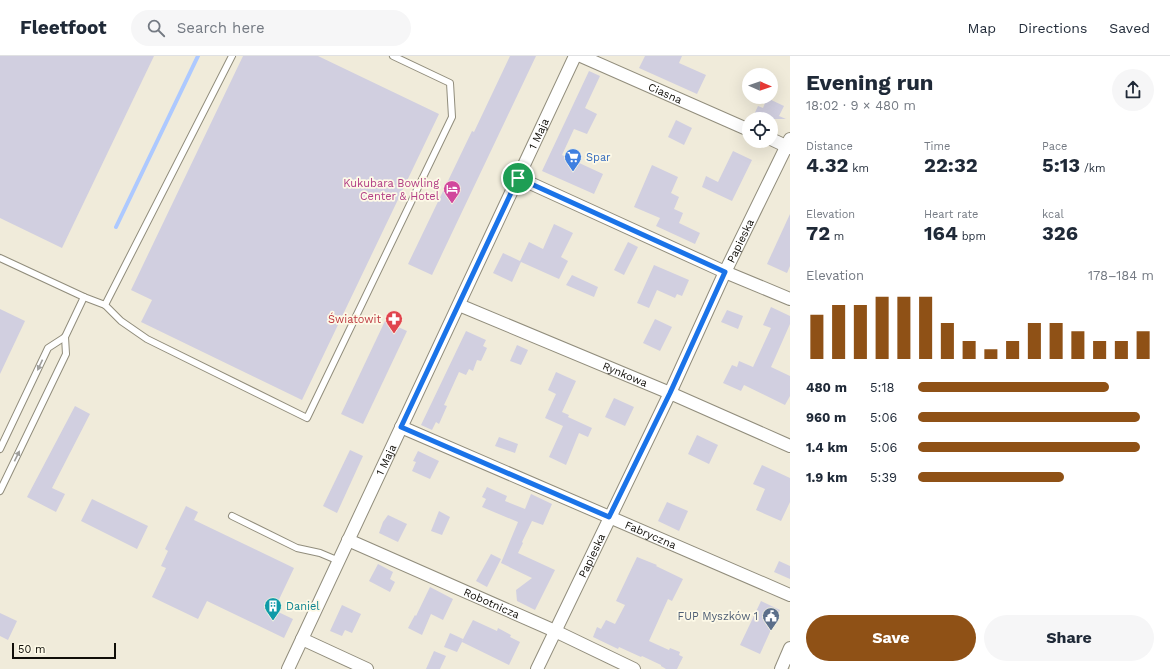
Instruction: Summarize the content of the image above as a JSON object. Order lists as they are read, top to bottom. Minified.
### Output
{"streets":{"street":["Ciasna","1 Maja","Papieska","Rynkowa","Fabryczna","Robotnicza"]},"crossings":[["1 Maja","Rynkowa"],["1 Maja","Fabryczna"],["1 Maja","Robotnicza"],["Papieska","Rynkowa"],["Papieska","Fabryczna"],["Papieska","Robotnicza"]],"places":{"supermarket":["Spar"],"hotel":["Kukubara Bowling Center & Hotel"],"pharmacy":["Światowit"],"building":["Daniel"],"public building":["FUP Myszków 1"]},"scale_bar":"50 m","north":"right","page":{"header":"Fleetfoot","search":"Search here","nav":["Map","Directions","Saved"],"heading":["Evening run","18:02 · 9 × 480 m"],"stats":[["Distance","4.32 km"],["Time","22:32"],["Pace","5:13 /km"],["Elevation","72 m"],["Heart rate","164 bpm"],["kcal","326"]],"chart":["Elevation","178–184 m"],"list":[{"name":"480 m","note":"5:18"},{"name":"960 m","note":"5:06"},{"name":"1.4 km","note":"5:06"},{"name":"1.9 km","note":"5:39"}],"buttons":["Save","Share"],"scale":"50 m"}}
